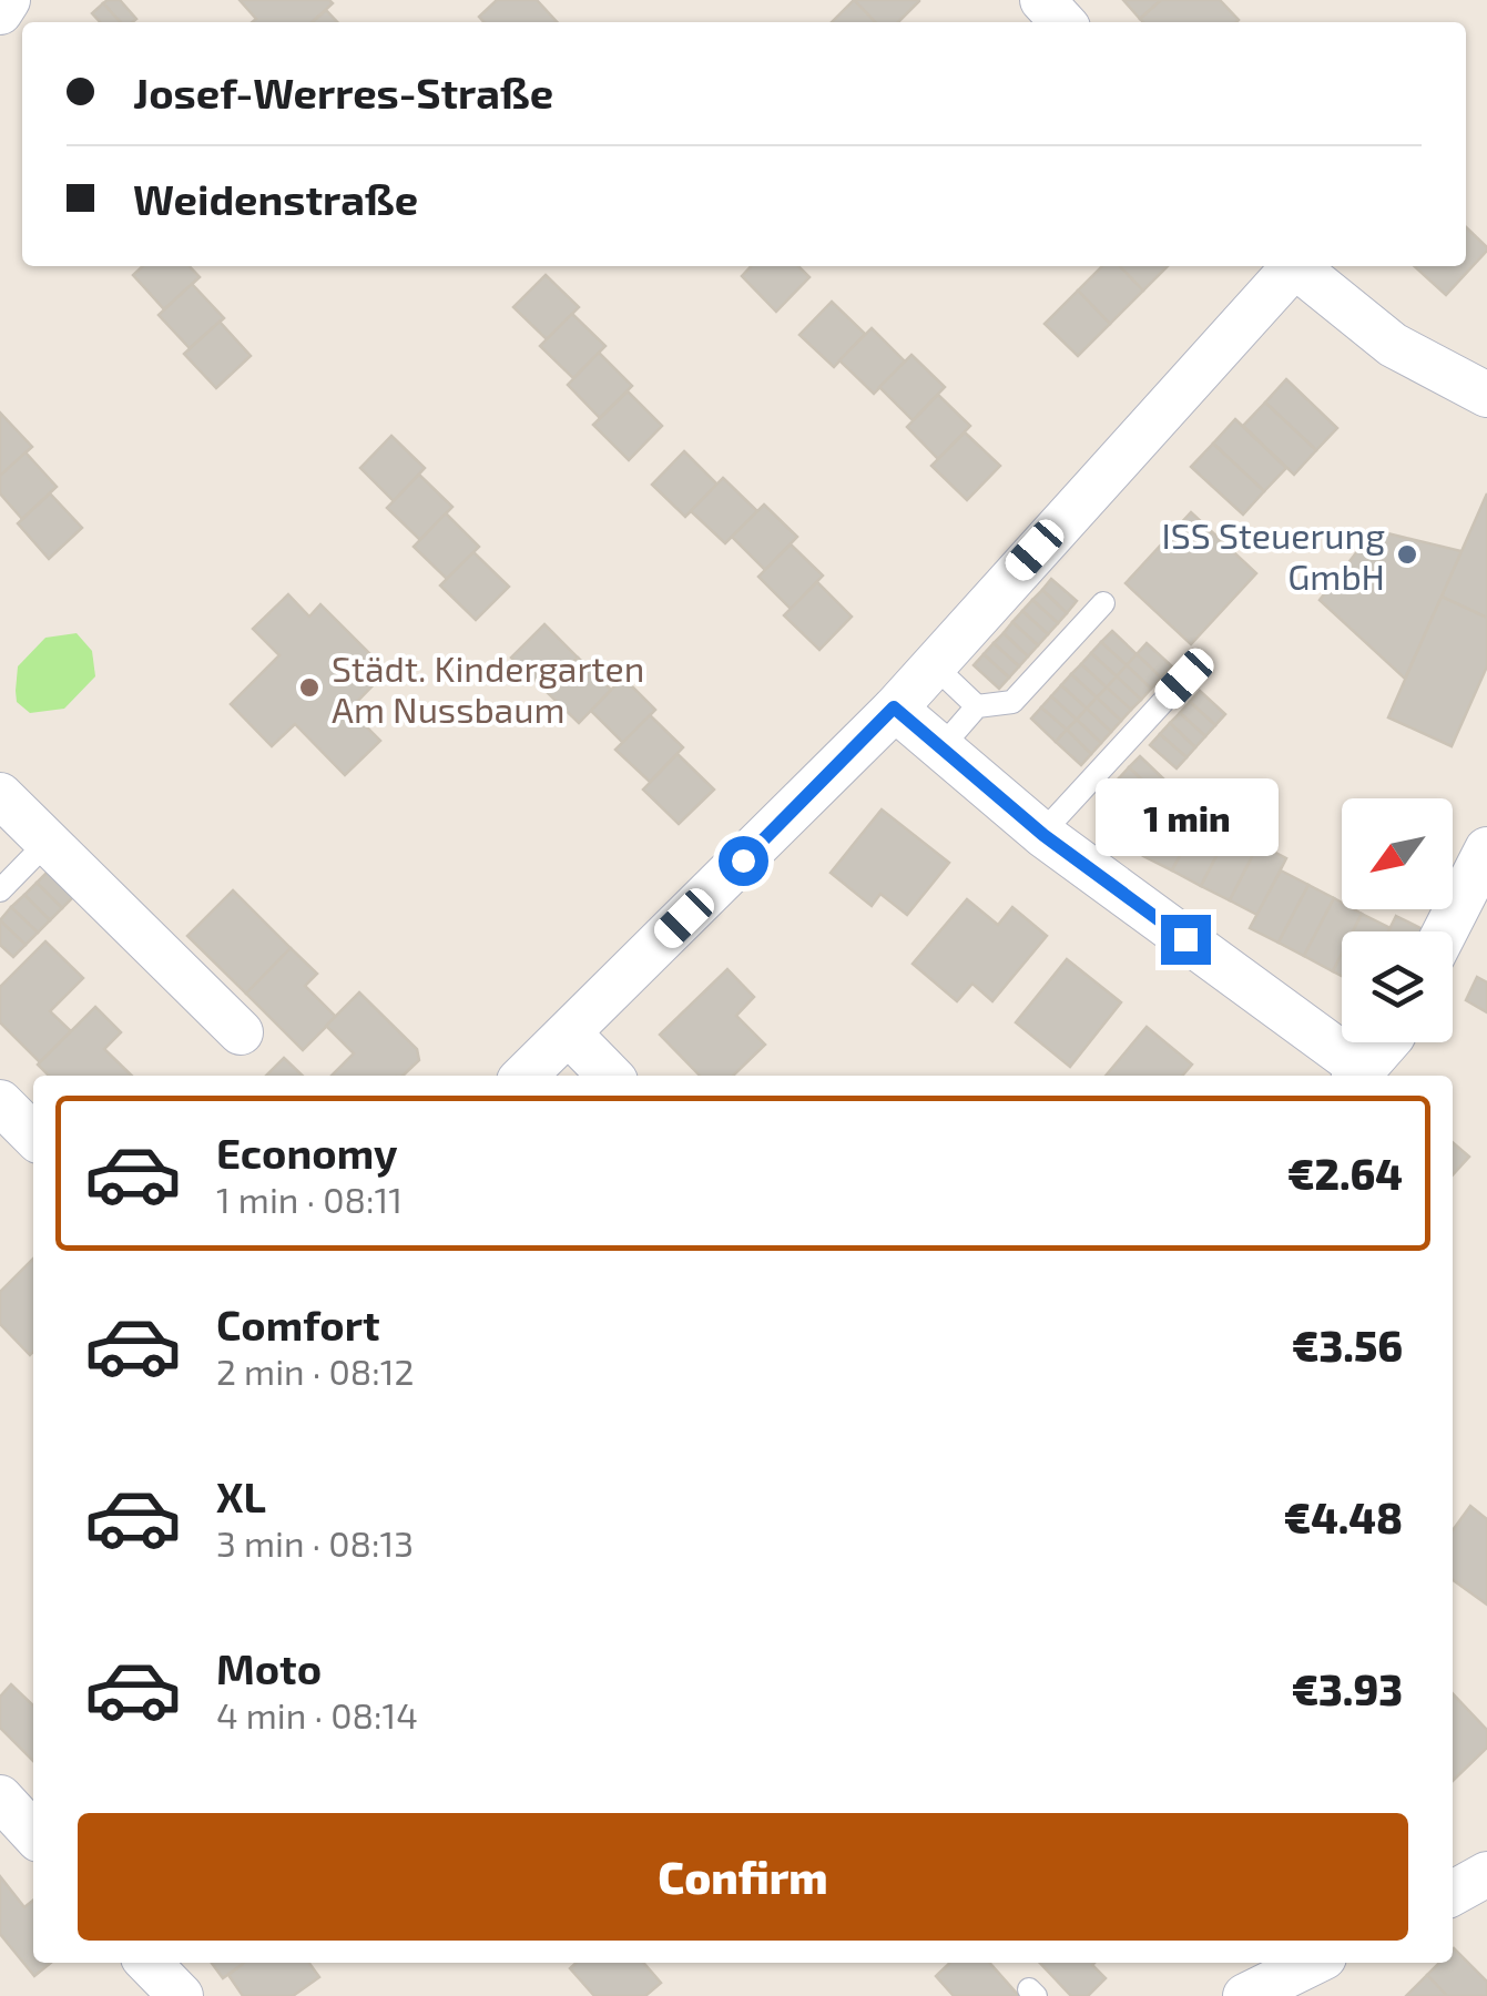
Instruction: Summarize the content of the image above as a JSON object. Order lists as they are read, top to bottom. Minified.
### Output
{"places":["ISS Steuerung GmbH","Städt. Kindergarten Am Nussbaum"],"north":"bottom left","page":{"banner":["Josef-Werres-Straße","Weidenstraße"],"bubble":"1 min","list":[{"name":"Economy","note":"1 min · 08:11","value":"€2.64"},{"name":"Comfort","note":"2 min · 08:12","value":"€3.56"},{"name":"XL","note":"3 min · 08:13","value":"€4.48"},{"name":"Moto","note":"4 min · 08:14","value":"€3.93"}],"buttons":"Confirm"}}
